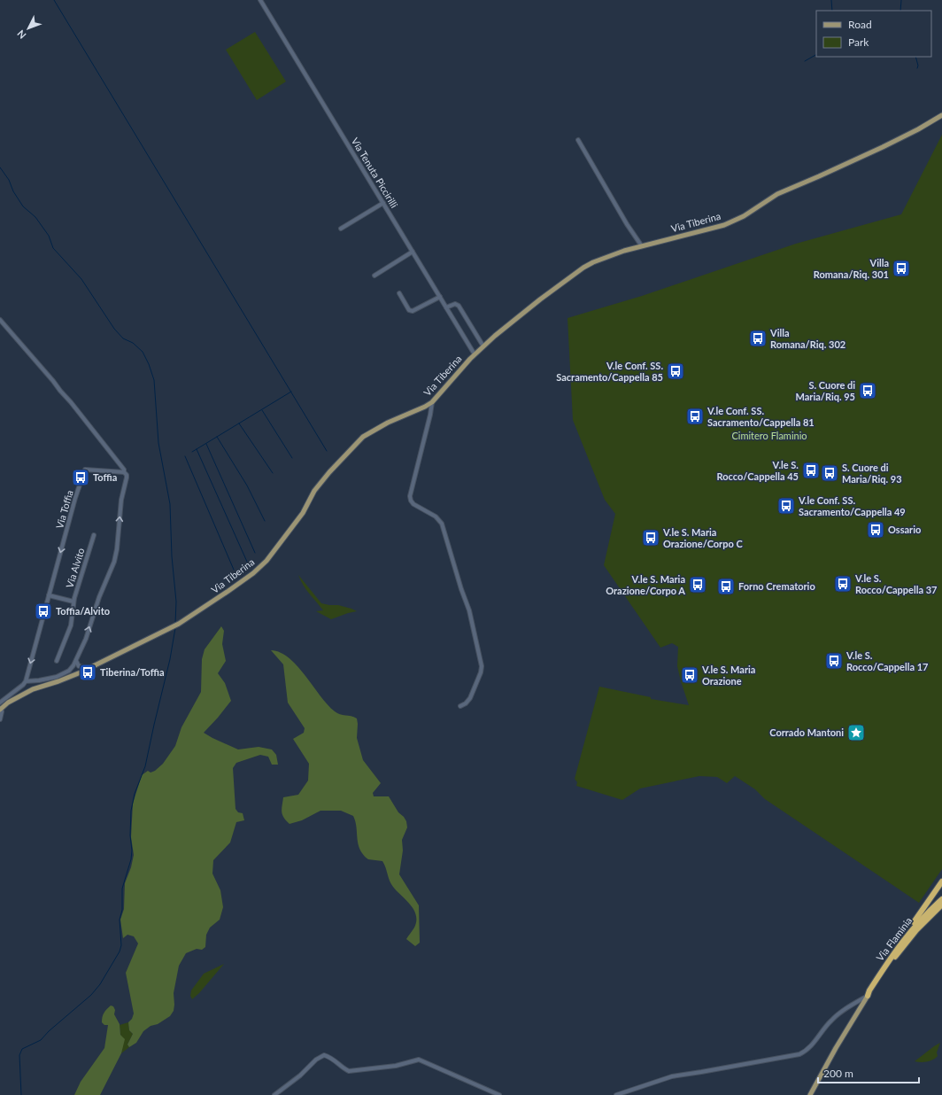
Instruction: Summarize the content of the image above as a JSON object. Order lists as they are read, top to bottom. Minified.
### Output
{"streets":{"highway":["Via Flaminia"],"main road":["Via Tiberina"],"street":["Via Tenuta Piccirilli","Via Toffia","Via Alvito"]},"crossings":[["Via Tenuta Piccirilli","Via Tiberina"],["Via Toffia","Via Alvito"]],"one_way":["Via Toffia"],"parks":["Cimitero Flaminio"],"places":{"bus stop":["Villa Romana/Riq. 301","Villa Romana/Riq. 302","V.le Conf. SS. Sacramento/Cappella 85","S. Cuore di Maria/Riq. 95","V.le Conf. SS. Sacramento/Cappella 81","V.le S. Rocco/Cappella 45","S. Cuore di Maria/Riq. 93","Toffia","V.le Conf. SS. Sacramento/Cappella 49","Ossario","V.le S. Maria Orazione/Corpo C","V.le S. Rocco/Cappella 37","V.le S. Maria Orazione/Corpo A","Forno Crematorio","Toffia/Alvito","V.le S. Rocco/Cappella 17","Tiberina/Toffia","V.le S. Maria Orazione"],"place":["Corrado Mantoni"]},"legend":["Road","Park"],"scale_bar":"200 m","north":"bottom left"}
